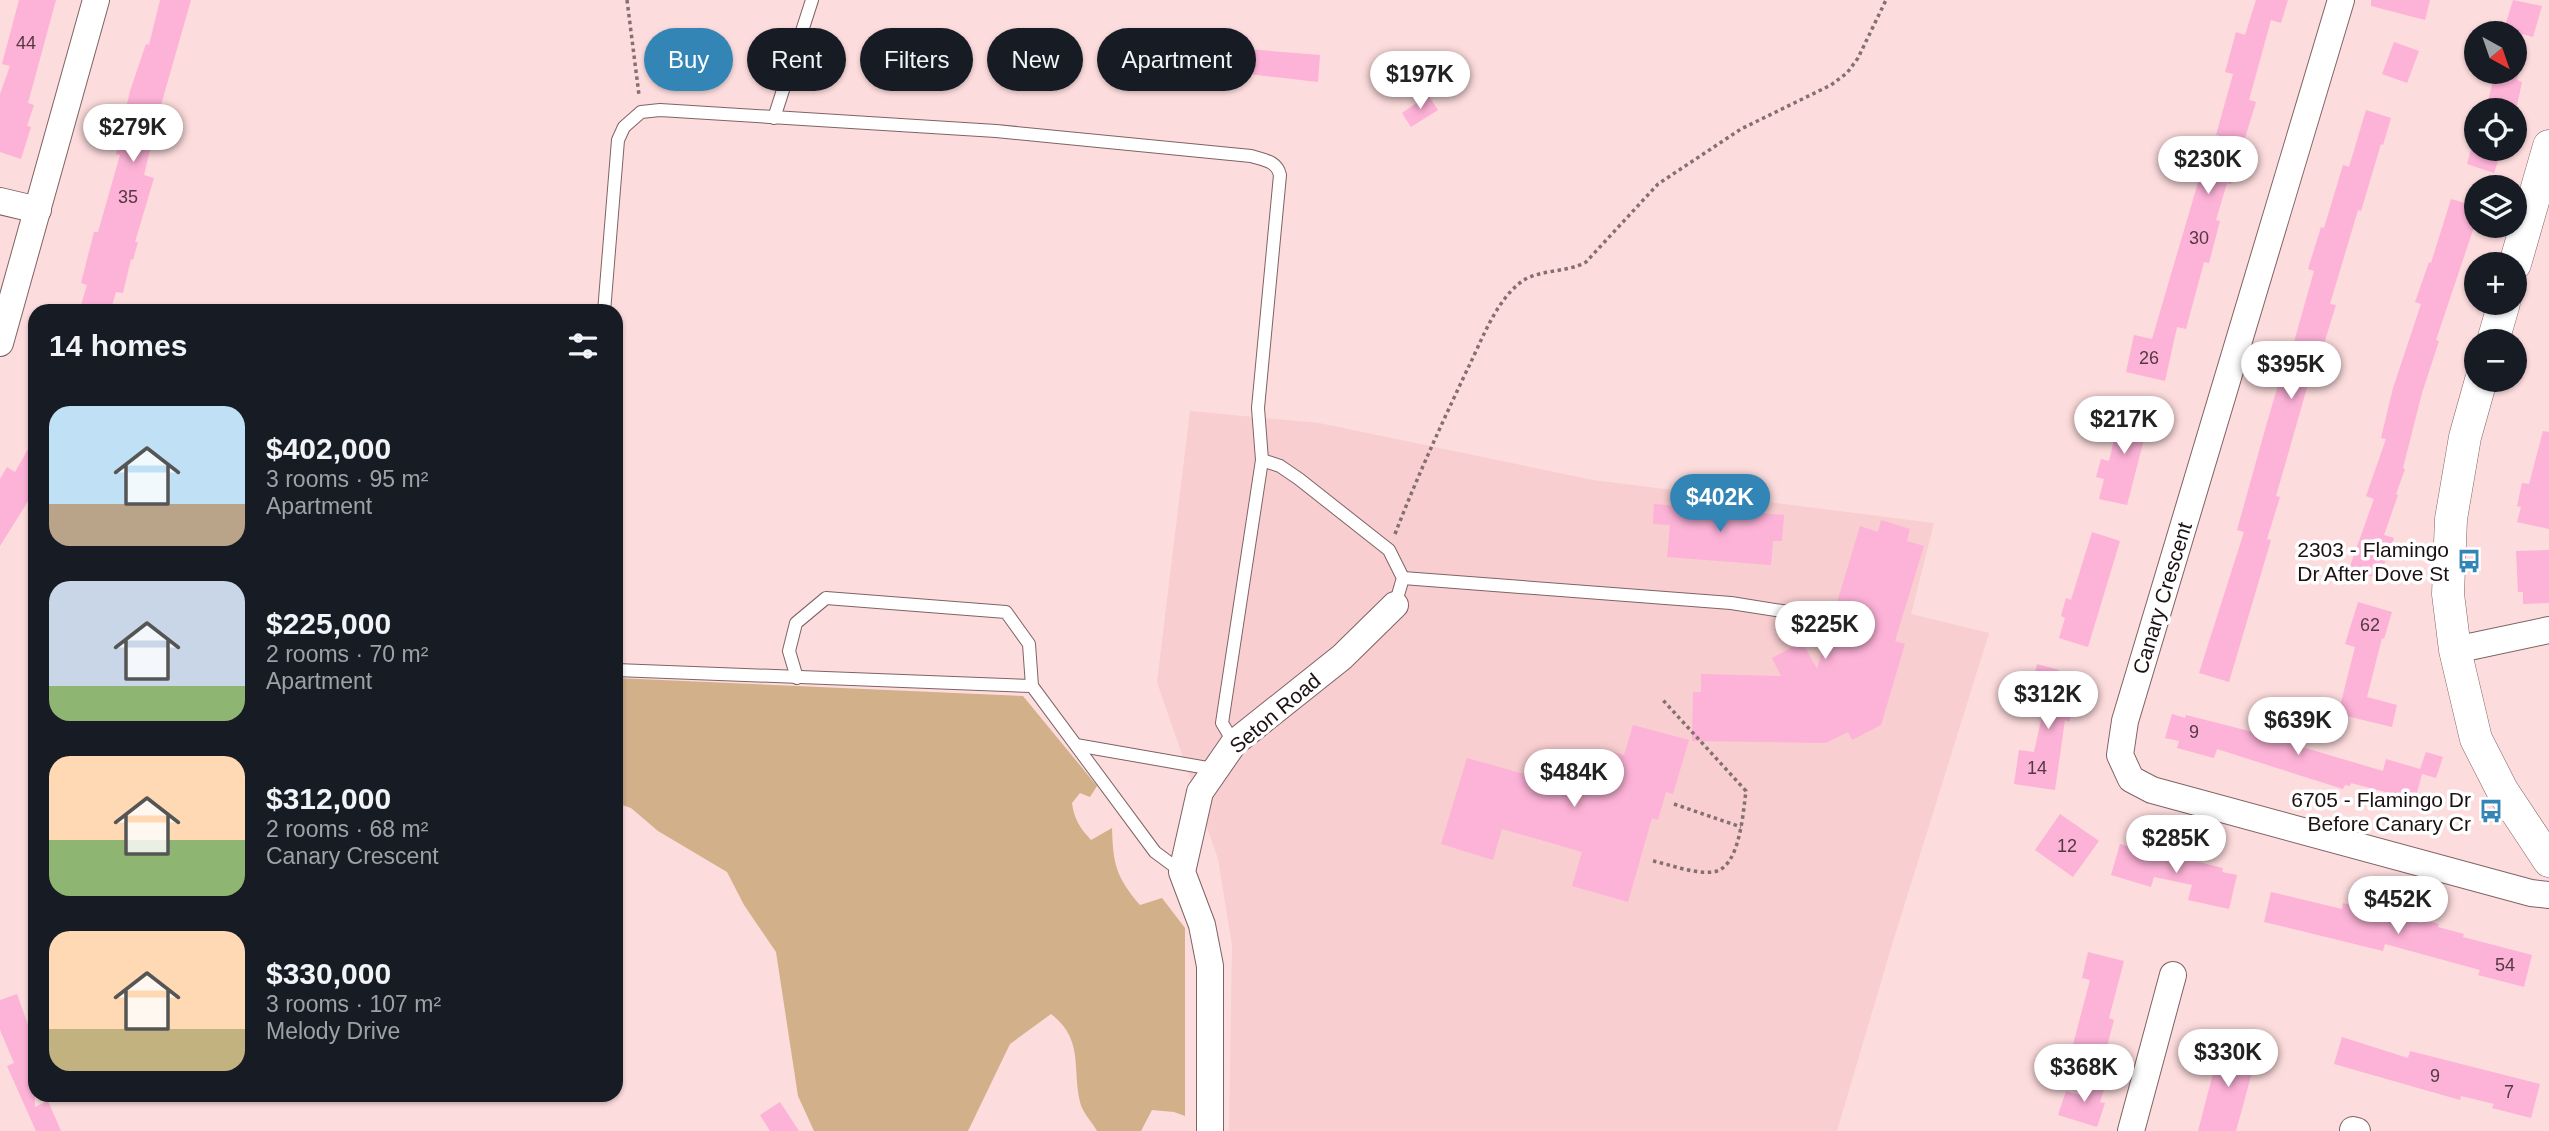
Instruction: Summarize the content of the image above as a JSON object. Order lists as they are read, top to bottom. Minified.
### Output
{"streets":{"street":["Canary Crescent","Seton Road"]},"places":{"bus stop":["2303 - Flamingo Dr After Dove St","6705 - Flamingo Dr Before Canary Cr"]},"house_numbers":["44","35","30","26","62","9","14","12","54","9","7"],"north":"bottom right","page":{"map_buttons":["+","−"],"chip":["Buy","Rent","Filters","New","Apartment"],"price":["$197K","$279K","$230K","$395K","$217K","$402K","$225K","$312K","$639K","$484K","$285K","$452K","$330K","$368K"],"heading":"14 homes","list":[{"name":"$402,000","note":"3 rooms · 95 m² · Apartment"},{"name":"$225,000","note":"2 rooms · 70 m² · Apartment"},{"name":"$312,000","note":"2 rooms · 68 m² · Canary Crescent"},{"name":"$330,000","note":"3 rooms · 107 m² · Melody Drive"}]}}
